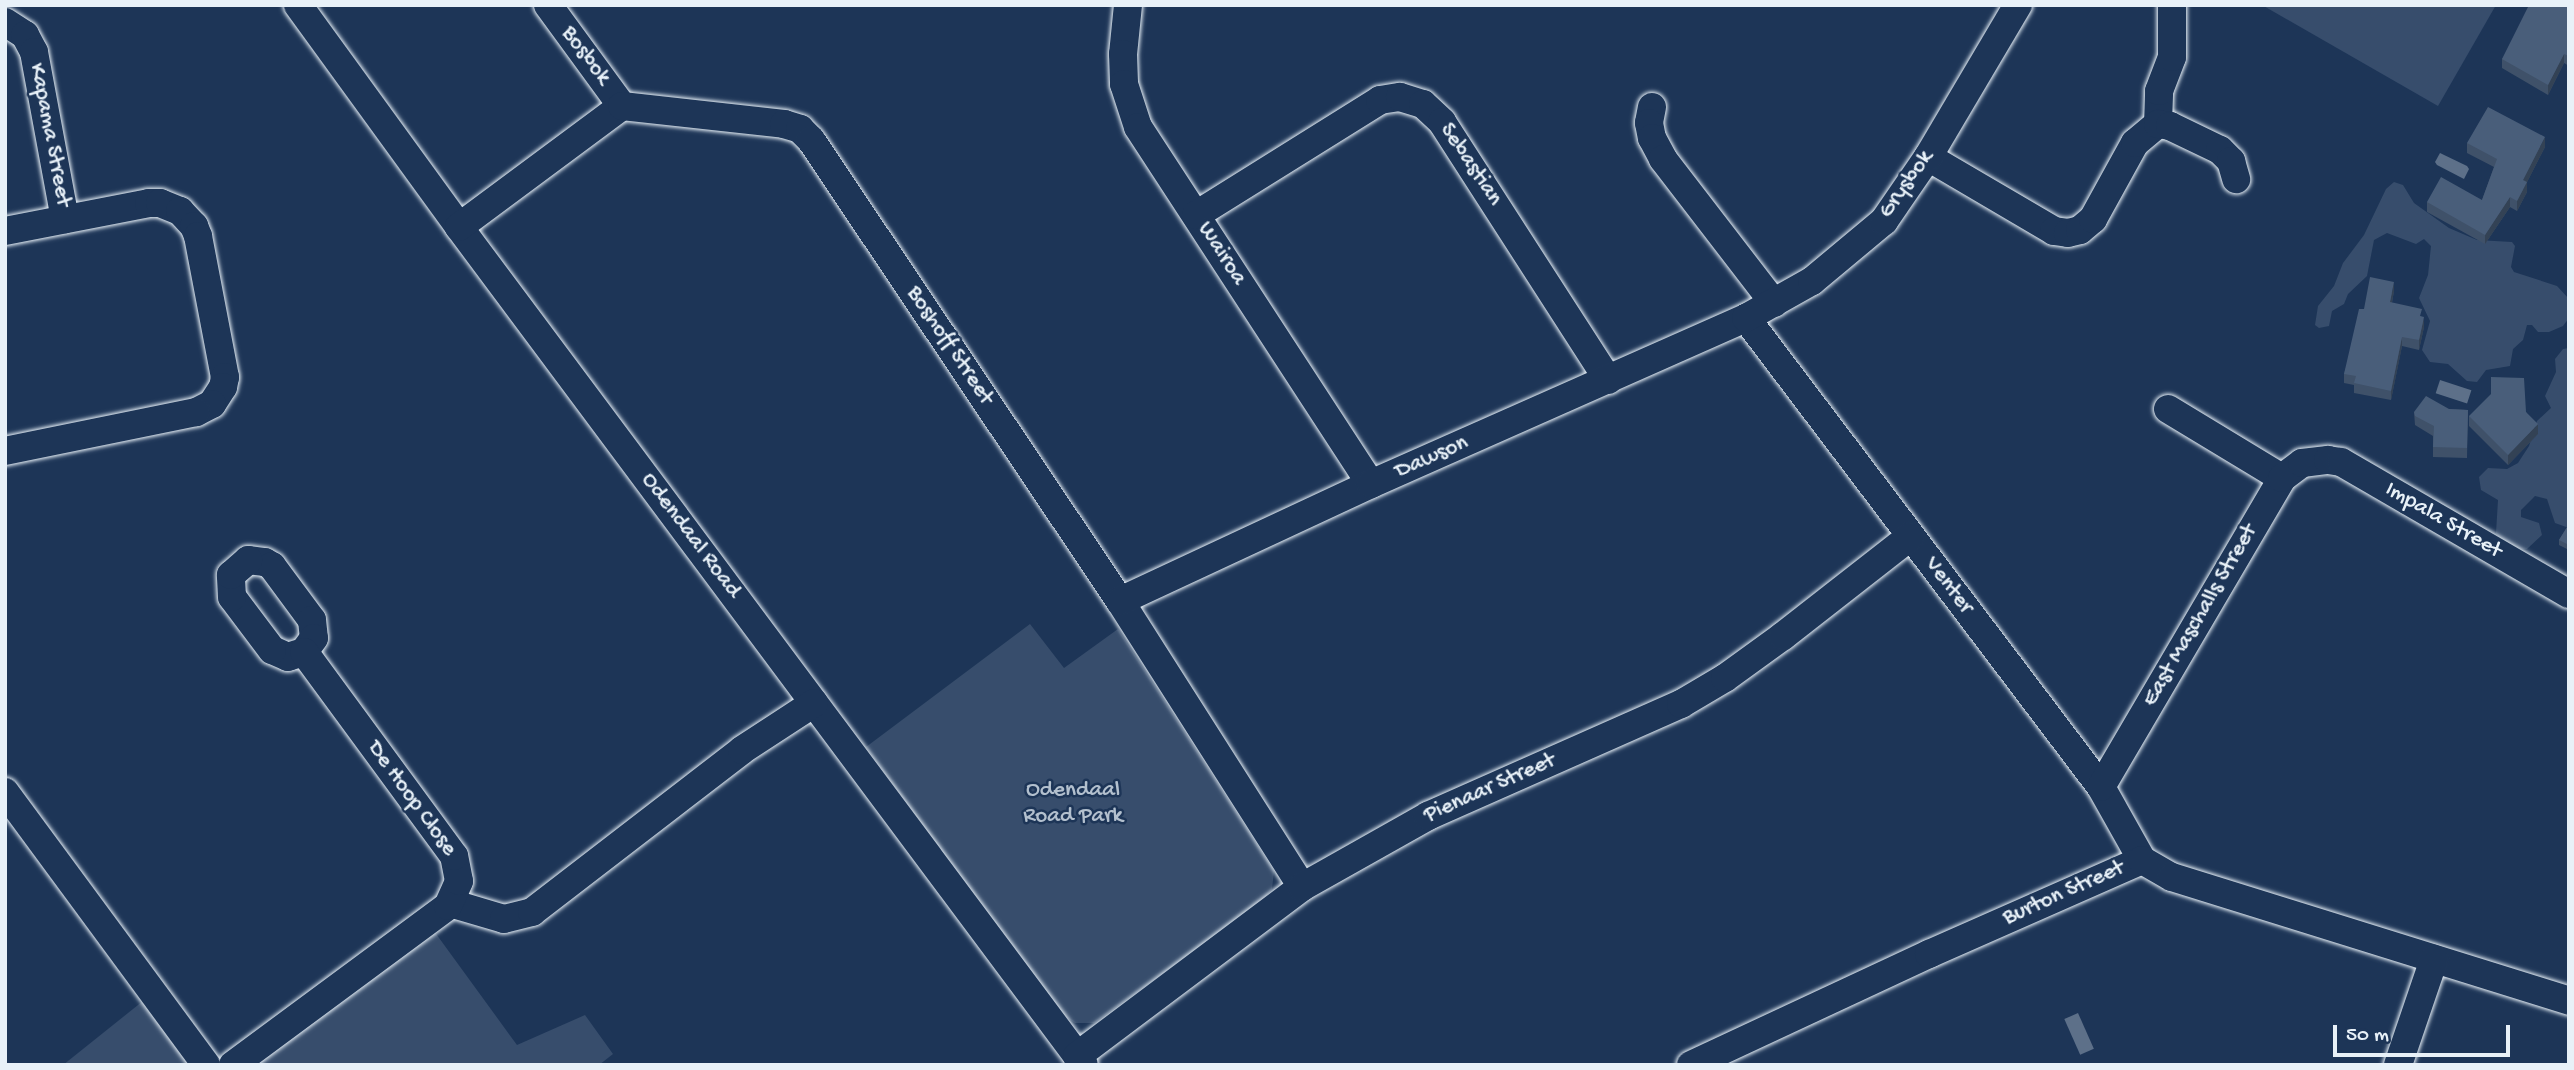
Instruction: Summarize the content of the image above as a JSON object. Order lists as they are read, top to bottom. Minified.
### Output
{"streets":{"street":["Bosbok","Kapama Street","Sebastian","Grysbok","Wairoa","Boshoff Street","Dawson","Impala Street","Odendaal Road","Venter","East Maschalls Street","Pienaar Street","De Hoop Close","Burton Street"]},"crossings":[["Bosbok","Boshoff Street"],["Sebastian","Wairoa"],["Sebastian","Dawson"],["Grysbok","Dawson"],["Grysbok","Venter"],["Wairoa","Dawson"],["Boshoff Street","Dawson"],["Boshoff Street","Pienaar Street"],["Dawson","Venter"],["Impala Street","East Maschalls Street"],["Odendaal Road","Pienaar Street"],["Venter","East Maschalls Street"],["Venter","Pienaar Street"],["Venter","Burton Street"]],"parks":["Odendaal Road Park"],"scale_bar":"50 m"}
